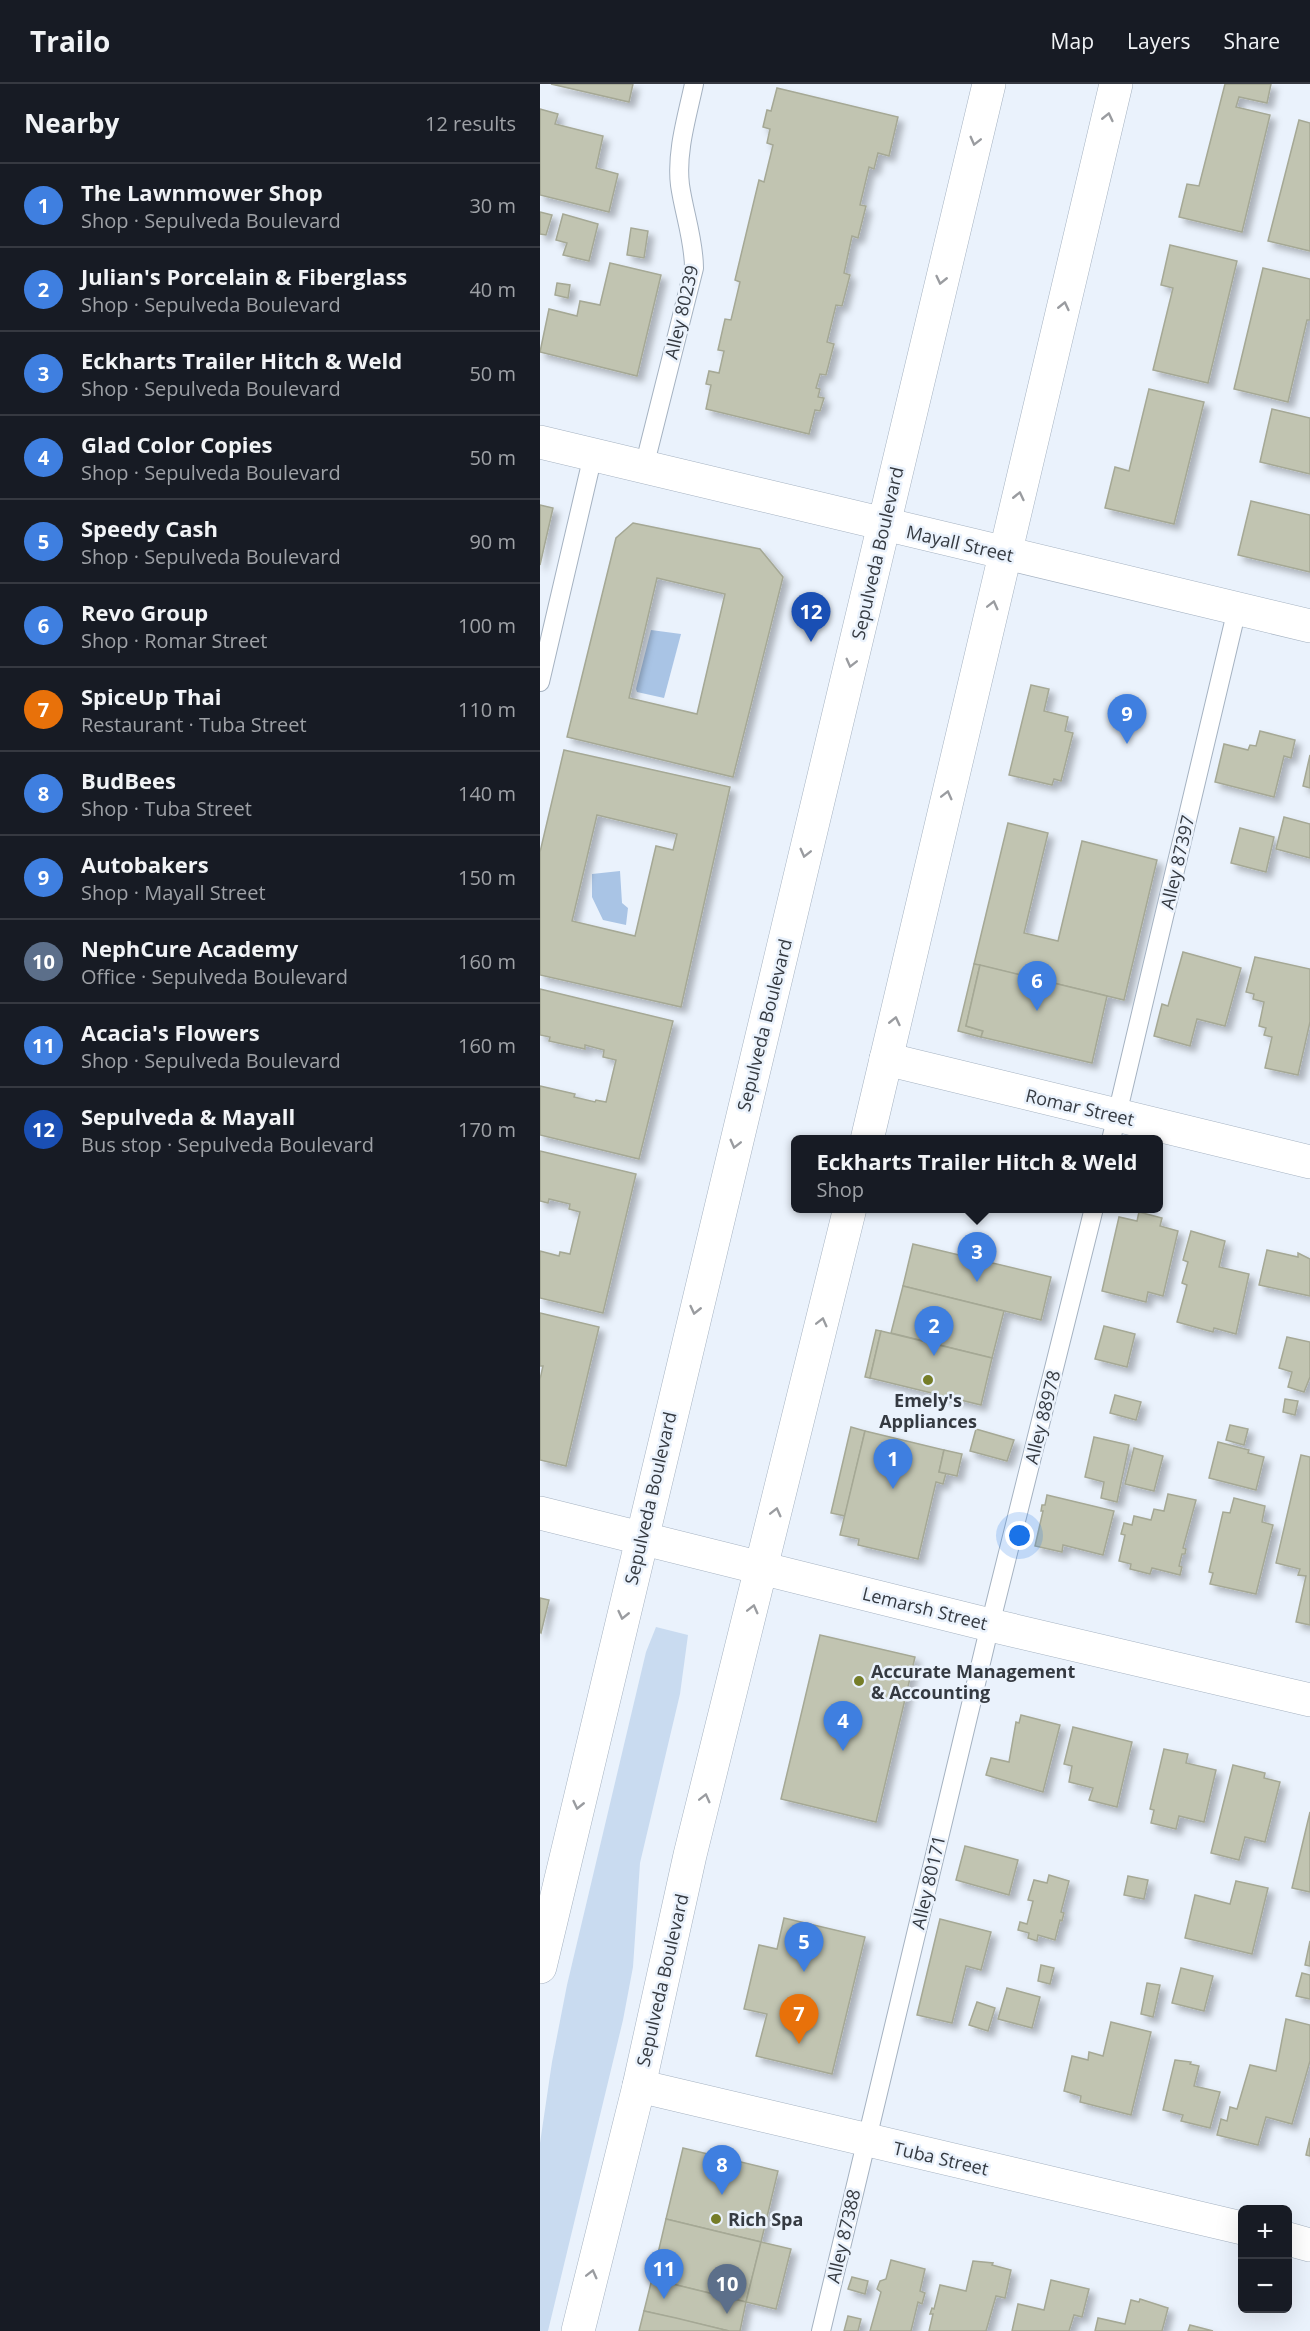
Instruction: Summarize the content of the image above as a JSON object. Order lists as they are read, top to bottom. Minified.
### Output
{"streets":{"main road":["Mayall Street","Sepulveda Boulevard","Romar Street","Lemarsh Street","Tuba Street"],"lane":["Alley 80239","Alley 87397","Alley 88978","Alley 80171","Alley 87388"]},"crossings":[["Alley 80239","Mayall Street"],["Mayall Street","Sepulveda Boulevard"],["Mayall Street","Alley 87397"],["Sepulveda Boulevard","Lemarsh Street"],["Sepulveda Boulevard","Tuba Street"],["Alley 87397","Romar Street"],["Alley 88978","Lemarsh Street"],["Alley 88978","Alley 80171"],["Lemarsh Street","Alley 80171"],["Alley 80171","Tuba Street"],["Alley 80171","Alley 87388"],["Tuba Street","Alley 87388"]],"places":["Emely's Appliances","Accurate Management & Accounting","Rich Spa"],"page":{"header":"Trailo","nav":["Map","Layers","Share"],"heading":["Nearby","12 results"],"list":[{"mark":"1","name":"The Lawnmower Shop","note":"Shop · Sepulveda Boulevard","value":"30 m"},{"mark":"2","name":"Julian's Porcelain & Fiberglass","note":"Shop · Sepulveda Boulevard","value":"40 m"},{"mark":"3","name":"Eckharts Trailer Hitch & Weld","note":"Shop · Sepulveda Boulevard","value":"50 m"},{"mark":"4","name":"Glad Color Copies","note":"Shop · Sepulveda Boulevard","value":"50 m"},{"mark":"5","name":"Speedy Cash","note":"Shop · Sepulveda Boulevard","value":"90 m"},{"mark":"6","name":"Revo Group","note":"Shop · Romar Street","value":"100 m"},{"mark":"7","name":"SpiceUp Thai","note":"Restaurant · Tuba Street","value":"110 m"},{"mark":"8","name":"BudBees","note":"Shop · Tuba Street","value":"140 m"},{"mark":"9","name":"Autobakers","note":"Shop · Mayall Street","value":"150 m"},{"mark":"10","name":"NephCure Academy","note":"Office · Sepulveda Boulevard","value":"160 m"},{"mark":"11","name":"Acacia's Flowers","note":"Shop · Sepulveda Boulevard","value":"160 m"},{"mark":"12","name":"Sepulveda & Mayall","note":"Bus stop · Sepulveda Boulevard","value":"170 m"}],"pins":["12","9","6","3","2","1","4","5","7","8","11","10"],"popup":["Eckharts Trailer Hitch & Weld","Shop"],"map_buttons":["+","−"]}}
